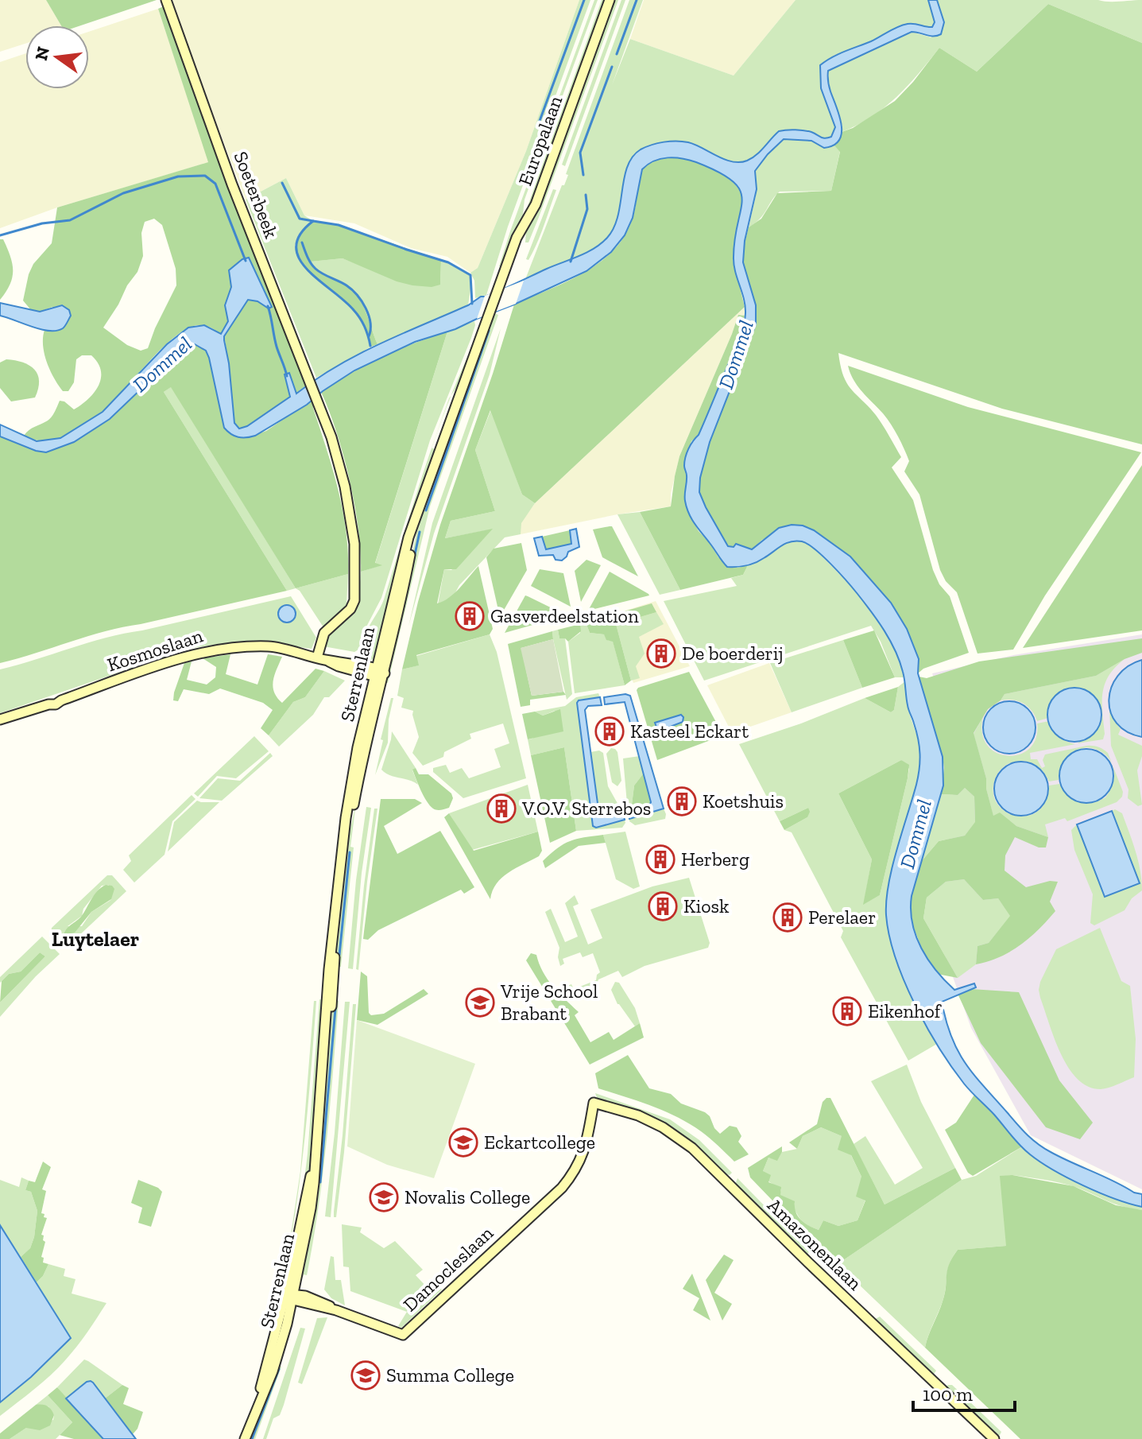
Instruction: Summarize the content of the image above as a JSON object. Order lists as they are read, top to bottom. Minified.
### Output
{"streets":{"street":["Europalaan","Soeterbeek","Kosmoslaan","Sterrenlaan","Amazonenlaan","Damocleslaan"]},"crossings":[["Europalaan","Sterrenlaan"],["Soeterbeek","Kosmoslaan"],["Kosmoslaan","Sterrenlaan"],["Sterrenlaan","Damocleslaan"],["Amazonenlaan","Damocleslaan"]],"districts":["Luytelaer"],"water":["Dommel"],"places":{"building":["Gasverdeelstation","De boerderij","Kasteel Eckart","Koetshuis","V.O.V. Sterrebos","Herberg","Kiosk","Perelaer","Eikenhof"],"school or university":["Vrije School Brabant","Eckartcollege","Novalis College","Summa College"]},"scale_bar":"100 m","north":"left"}
